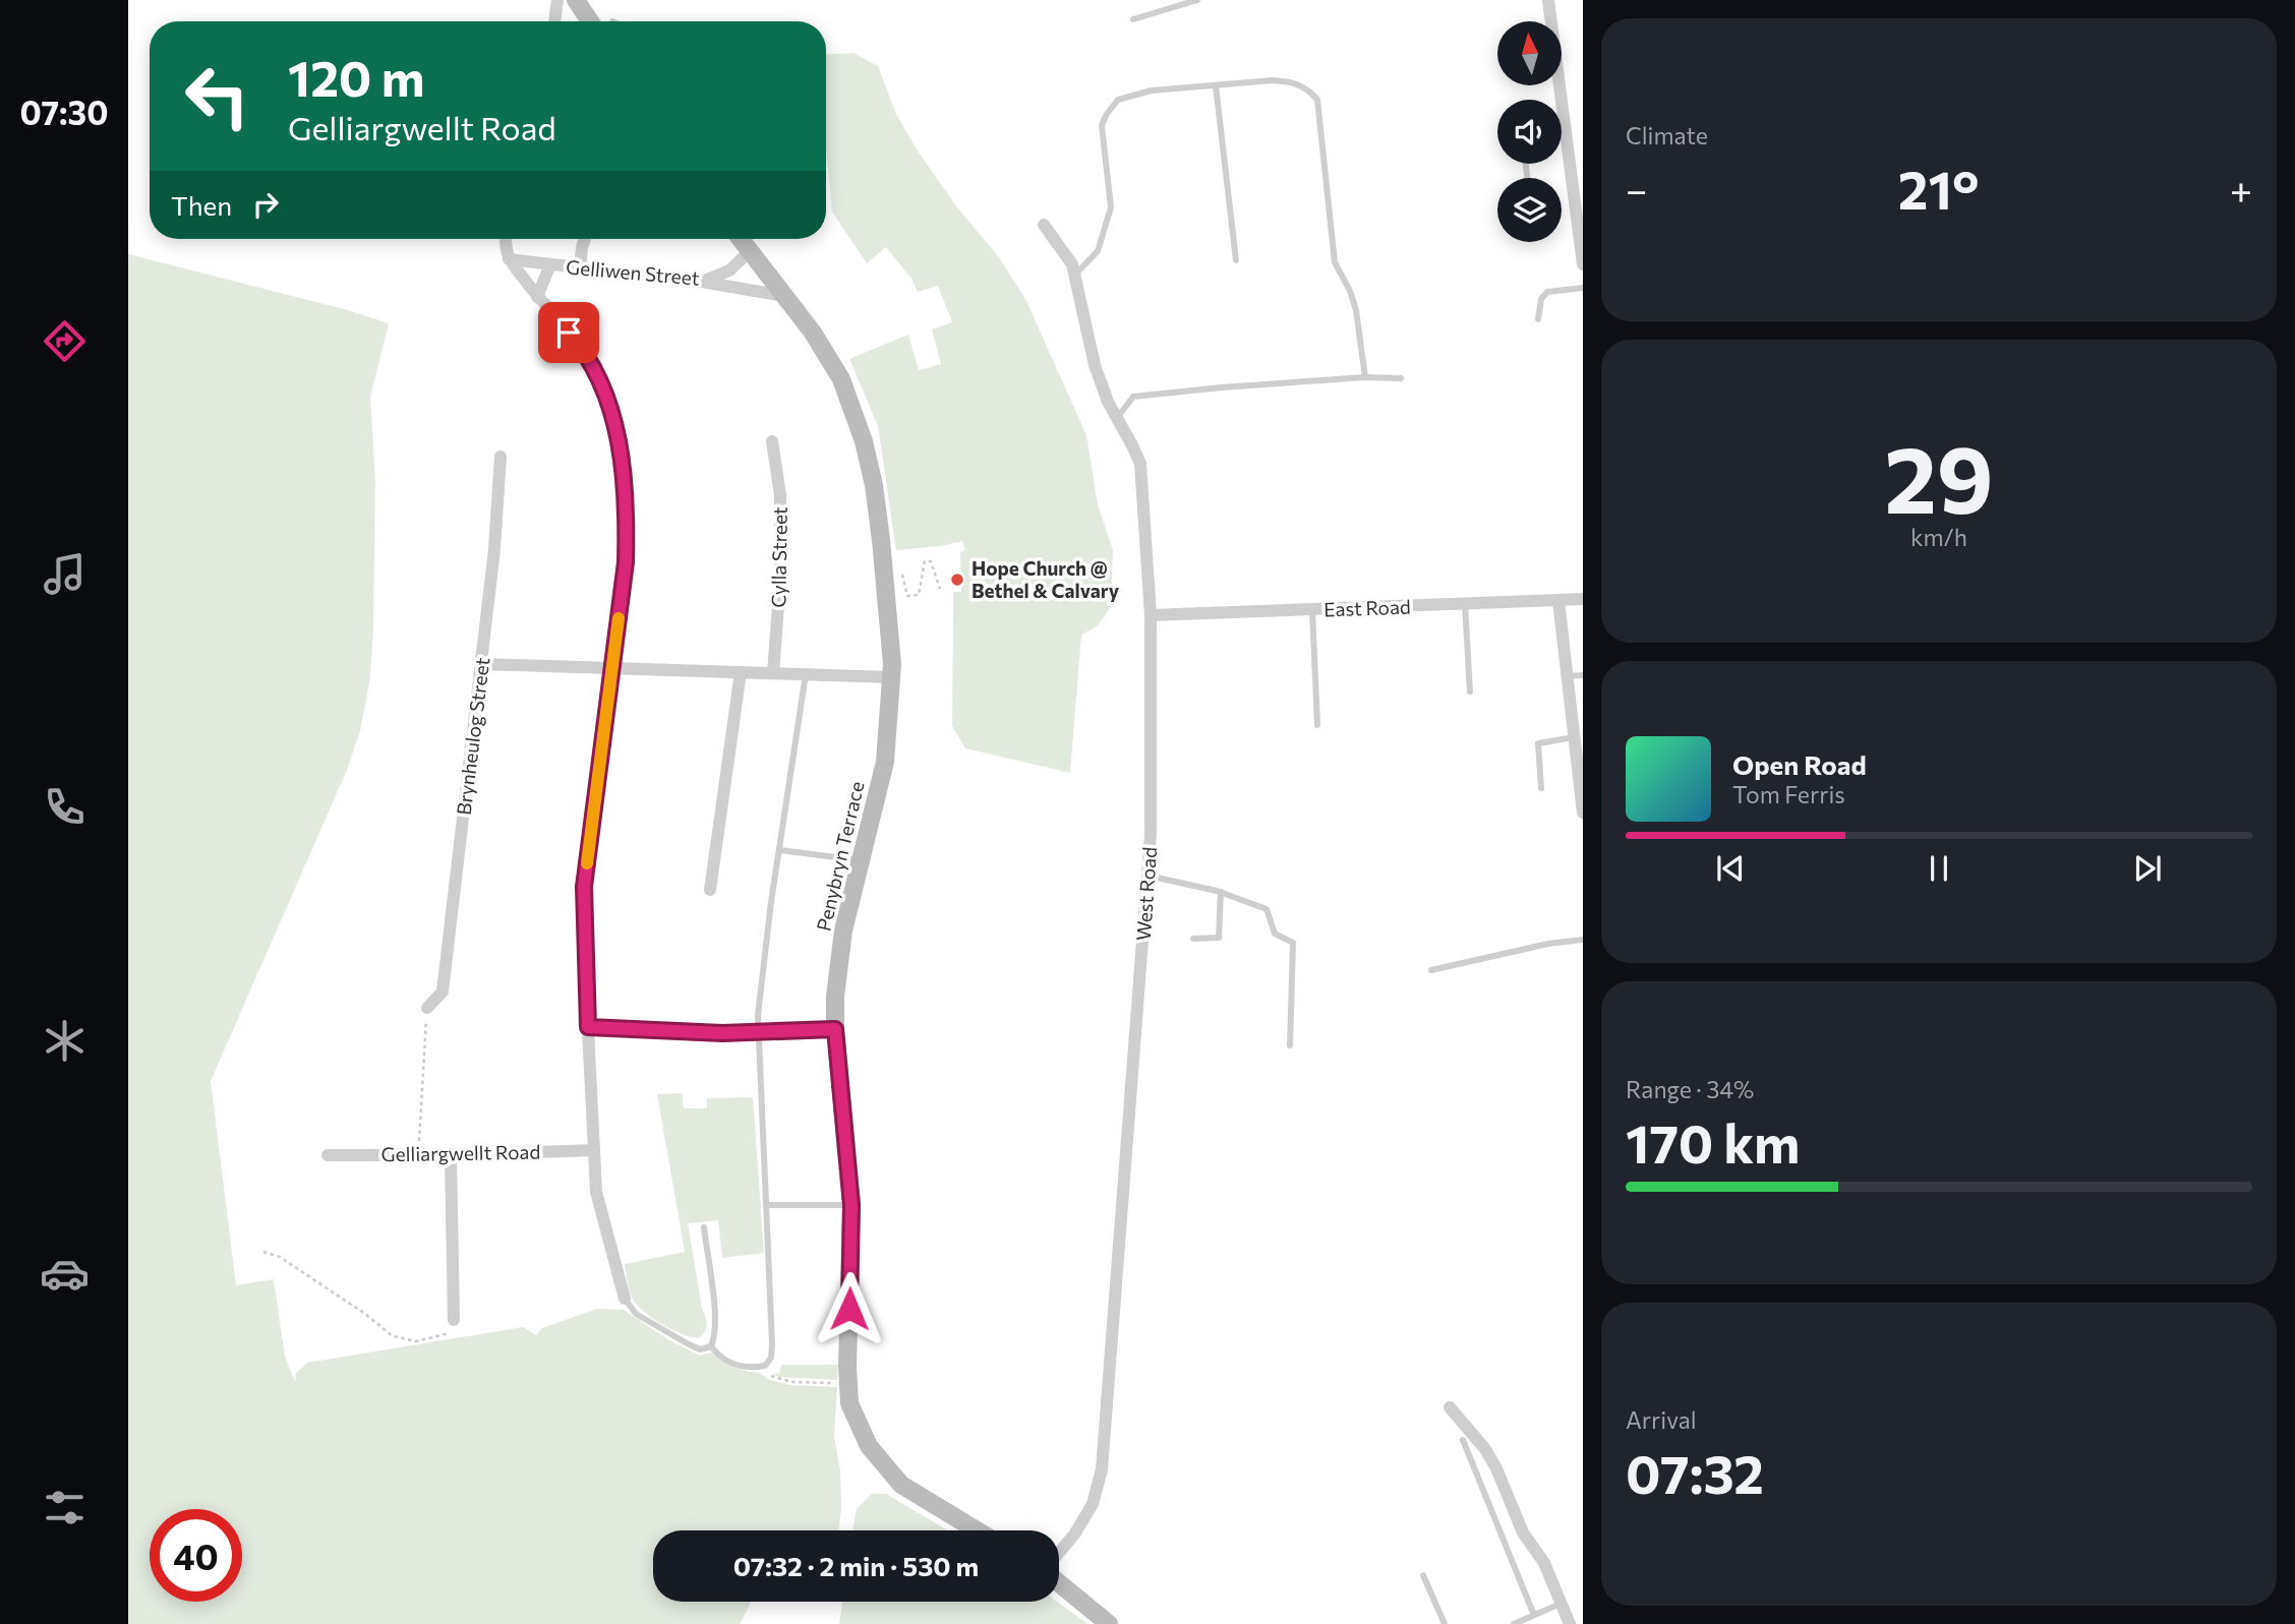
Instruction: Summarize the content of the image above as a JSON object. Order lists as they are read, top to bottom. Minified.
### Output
{"streets":{"street":["Gelliwen Street","Cylla Street","East Road","Brynheulog Street","Penybryn Terrace","West Road","Gelliargwellt Road"]},"crossings":[["Gelliwen Street","Penybryn Terrace"],["East Road","West Road"]],"places":["Hope Church @ Bethel & Calvary"],"north":"top","page":{"tabs":"07:30","tile":["Climate",["29","km/h"],["Range · 34%","170 km"],["Arrival","07:32"]],"turn":["120 m","Gelliargwellt Road"],"heat":["−","21°","+"],"then":"Then","song":["Open Road","Tom Ferris"],"limit":"40","trip":"07:32 · 2 min · 530 m"}}
